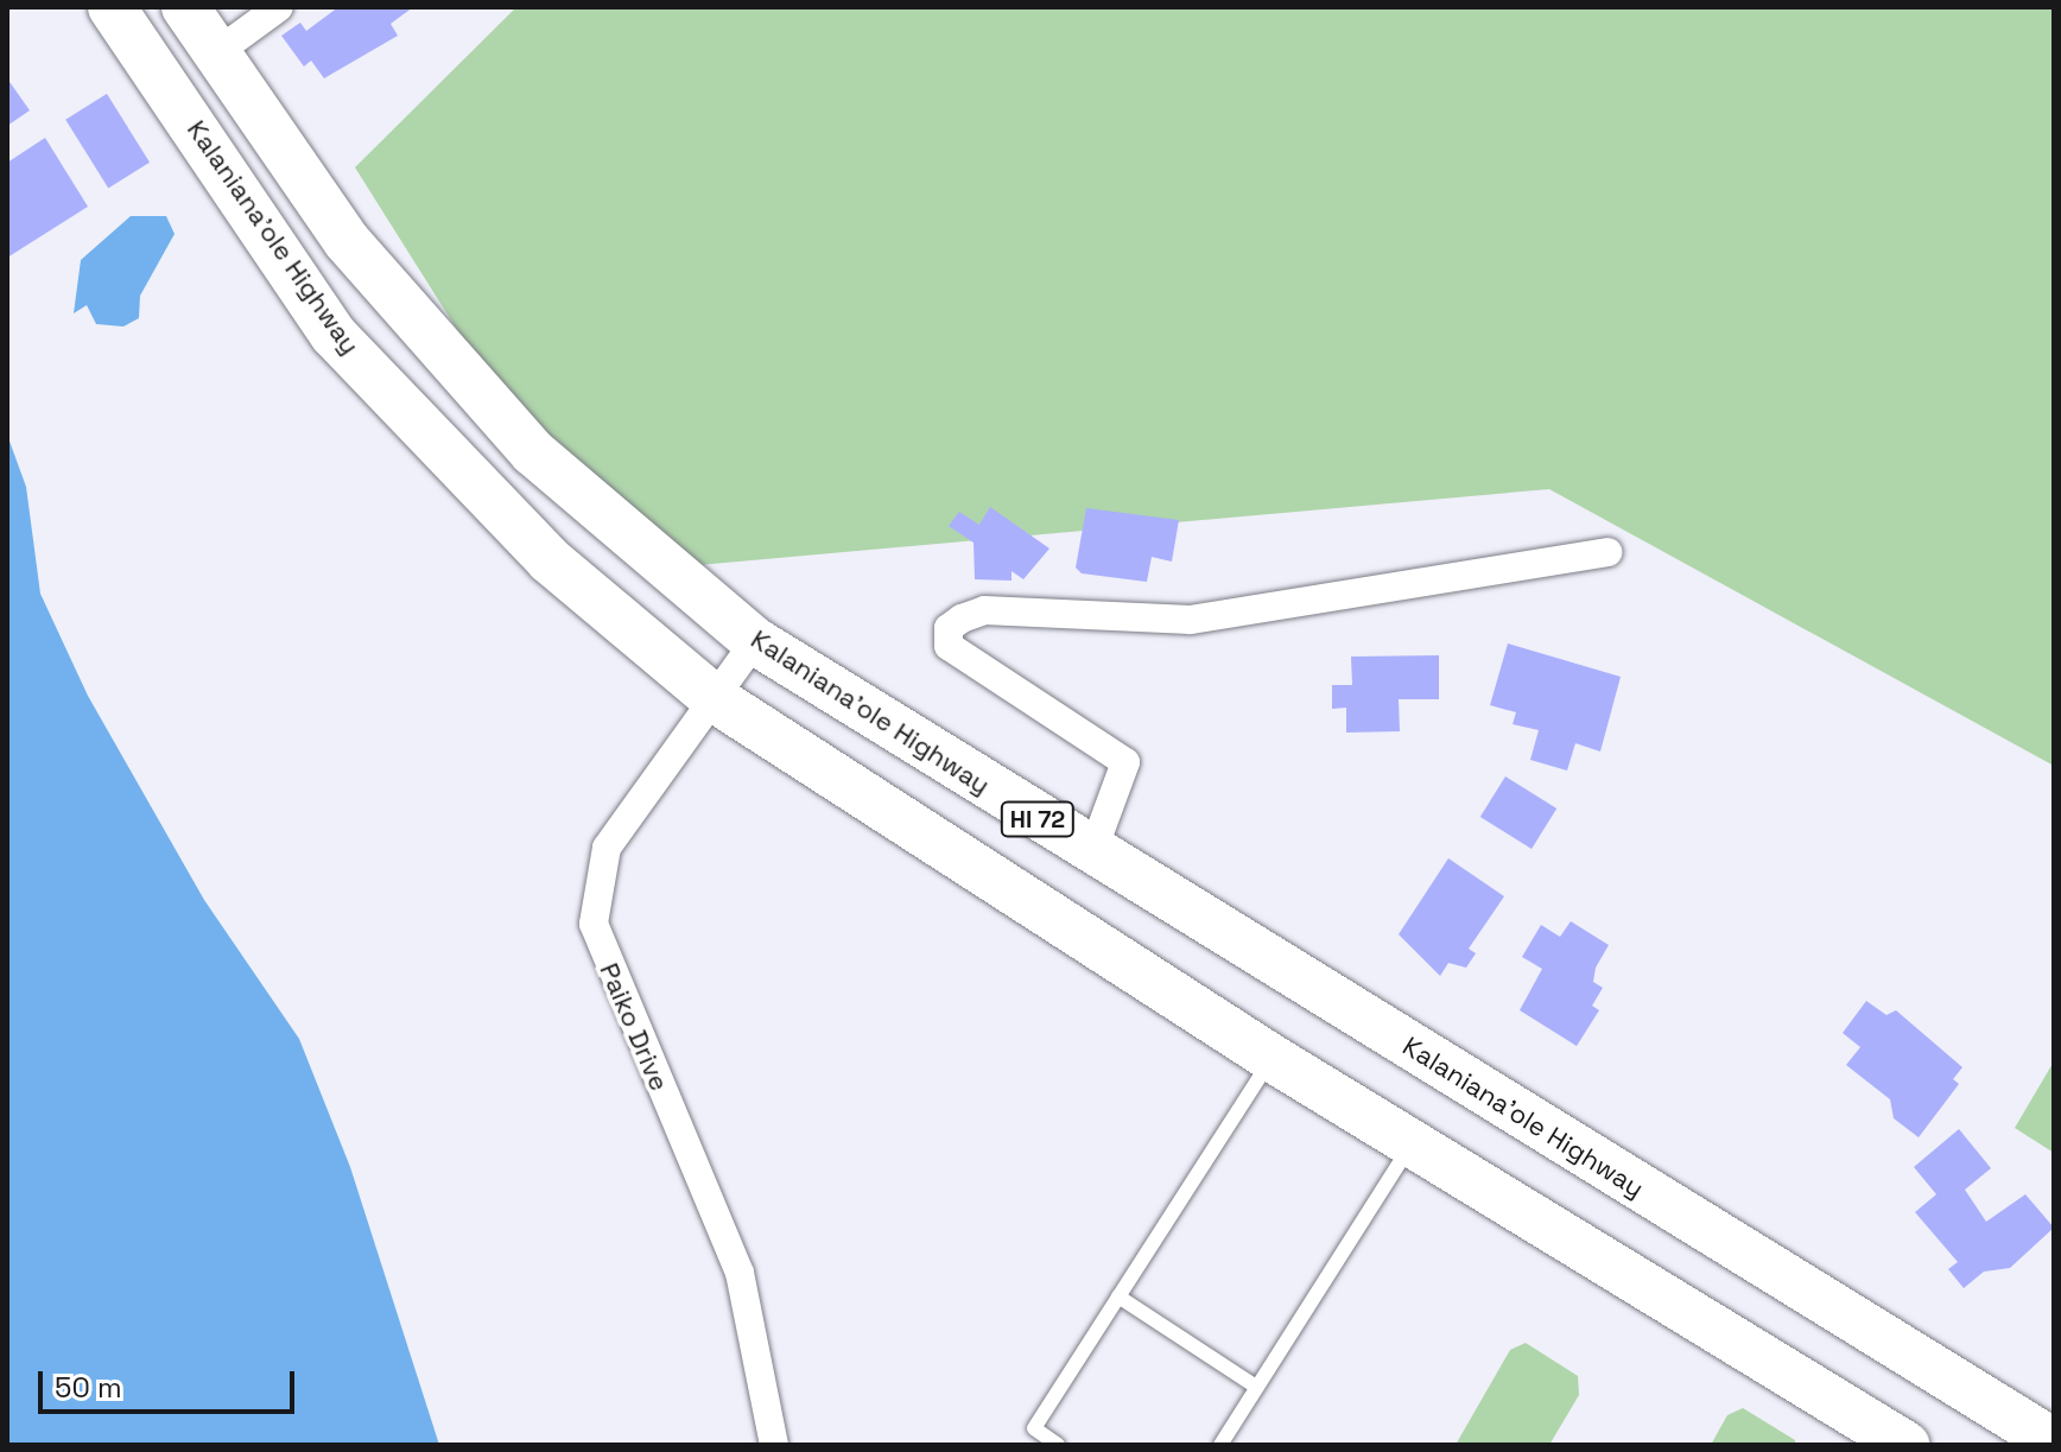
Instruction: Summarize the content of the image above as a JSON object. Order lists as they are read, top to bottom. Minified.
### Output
{"streets":{"highway":["Kalaniana’ole Highway","HI 72"],"street":["Paiko Drive"]},"crossings":[["Kalaniana’ole Highway","Paiko Drive"]],"scale_bar":"50 m"}
